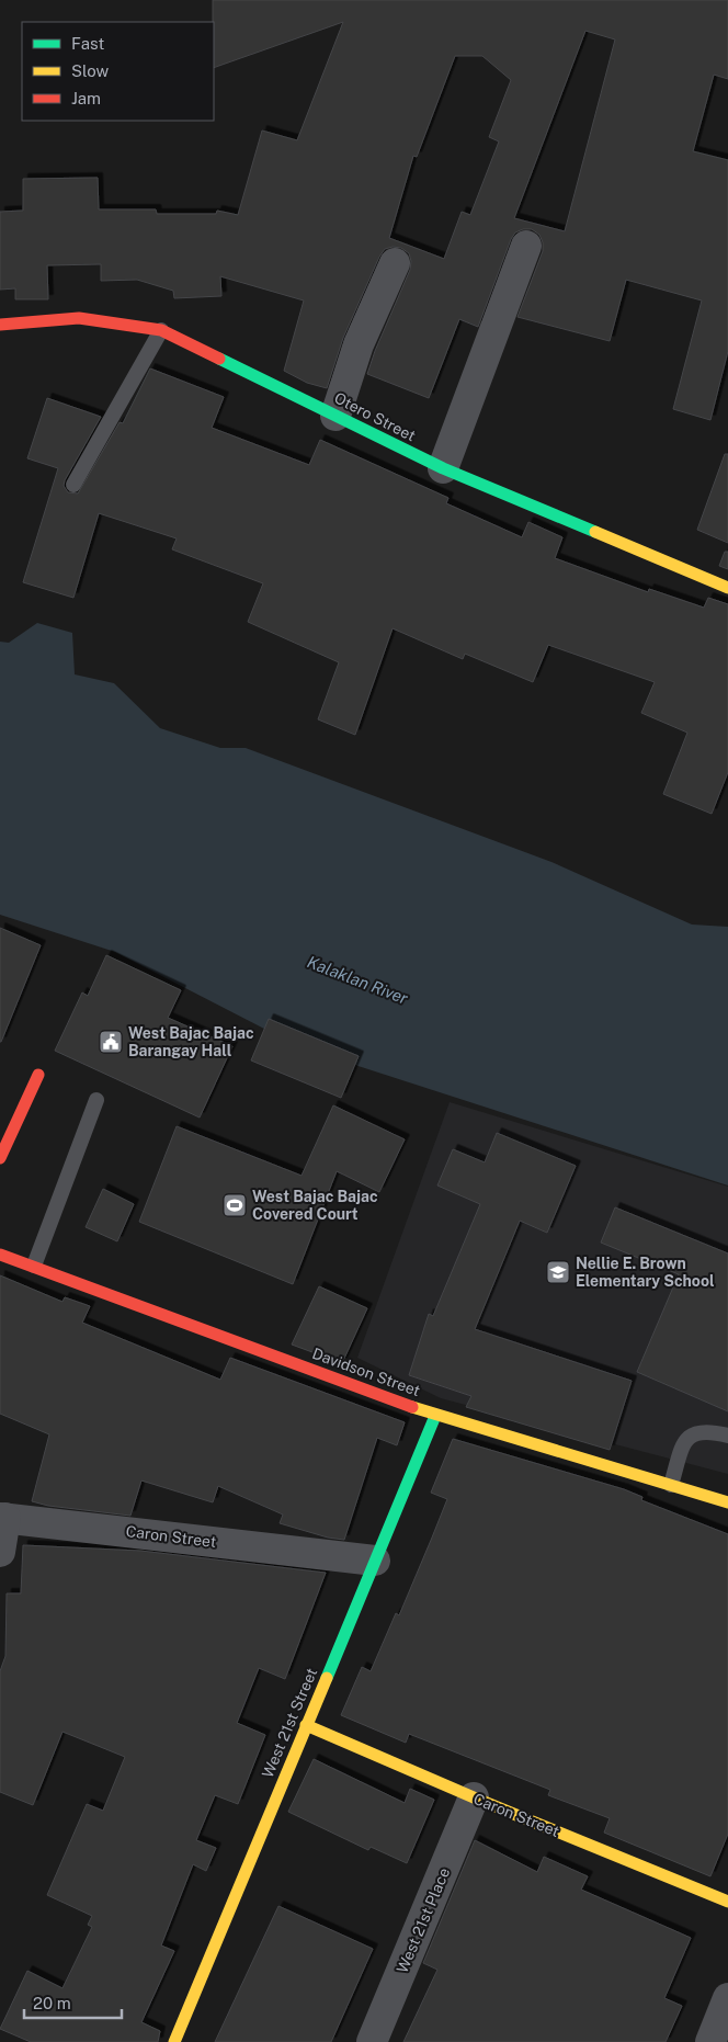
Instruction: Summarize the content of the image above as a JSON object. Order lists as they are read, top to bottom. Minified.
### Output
{"streets":{"street":["Otero Street","Davidson Street","Caron Street","West 21st Street","West 21st Place"]},"crossings":[["Davidson Street","West 21st Street"],["Caron Street","West 21st Street"],["Caron Street","West 21st Place"]],"water":["Kalaklan River"],"places":{"public building":["West Bajac Bajac Barangay Hall"],"sports":["West Bajac Bajac Covered Court"],"school or university":["Nellie E. Brown Elementary School"]},"legend":["Fast","Slow","Jam"],"scale_bar":"20 m"}
